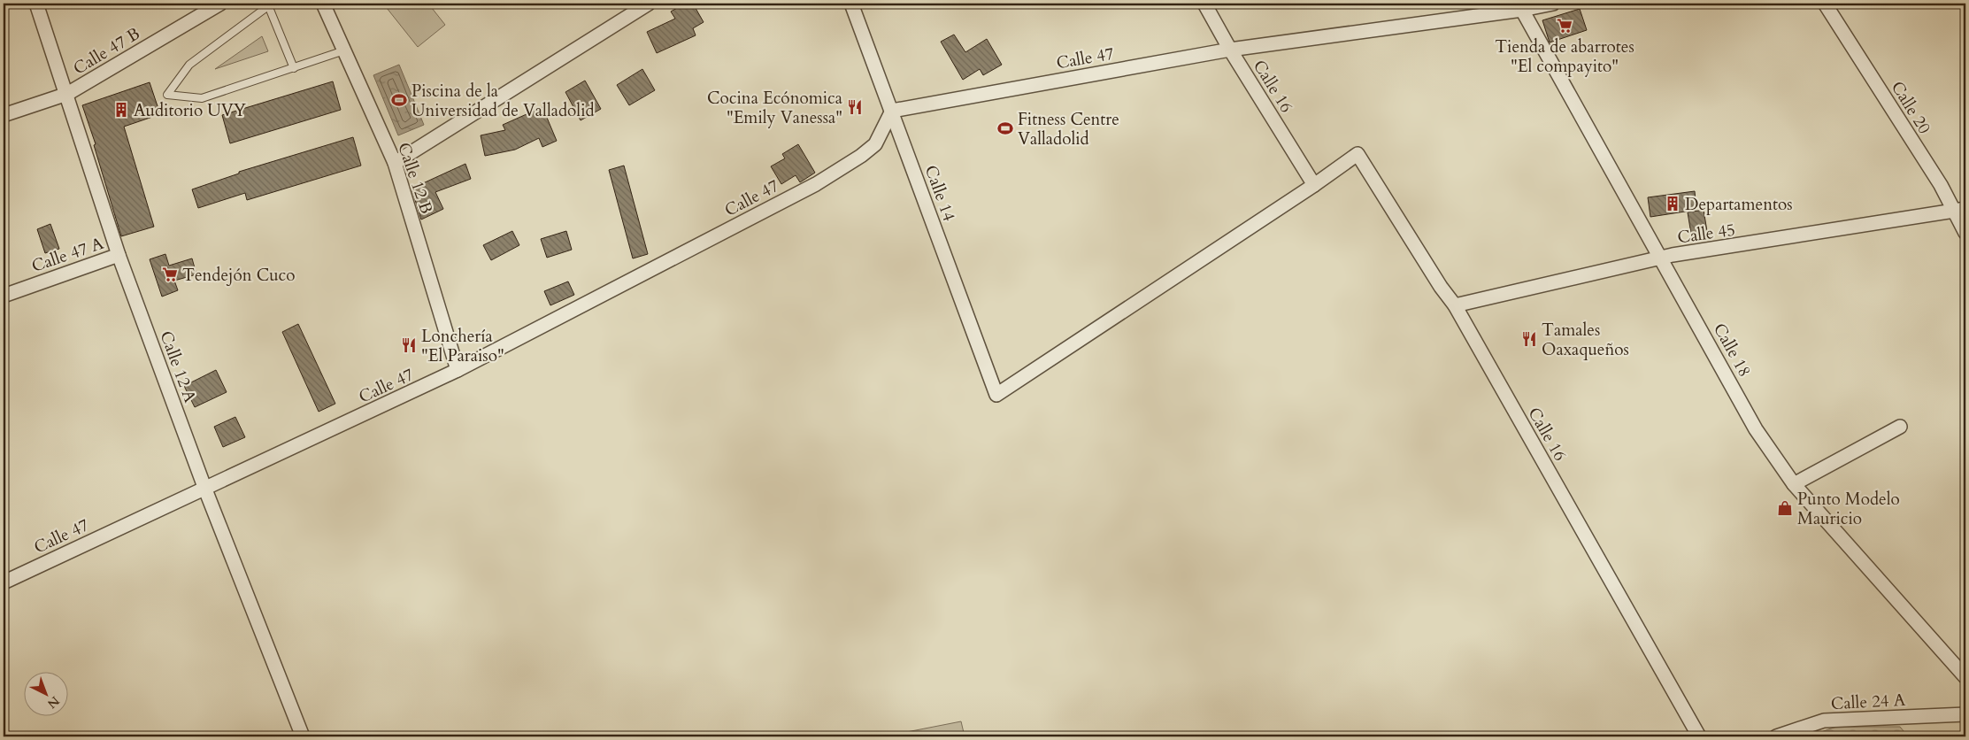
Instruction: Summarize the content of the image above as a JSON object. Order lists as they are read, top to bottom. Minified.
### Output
{"streets":{"street":["Calle 47 B","Calle 47","Calle 16","Calle 20","Calle 12 B","Calle 14","Calle 45","Calle 47 A","Calle 18","Calle 12 A","Calle 24 A"]},"crossings":[["Calle 47 B","Calle 12 A"],["Calle 47","Calle 16"],["Calle 47","Calle 12 B"],["Calle 47","Calle 14"],["Calle 47","Calle 18"],["Calle 47","Calle 12 A"],["Calle 16","Calle 14"],["Calle 16","Calle 45"],["Calle 20","Calle 45"],["Calle 45","Calle 18"],["Calle 47 A","Calle 12 A"]],"places":{"supermarket":["Tienda de abarrotes \"El compayito\"","Tendejón Cuco"],"sports":["Piscina de la Universidad de Valladolid","Fitness Centre Valladolid"],"restaurant":["Cocina Ecónomica \"Emily Vanessa\"","Tamales Oaxaqueños","Lonchería \"El Paraiso\""],"building":["Auditorio UVY","Departamentos"],"shop":["Punto Modelo Mauricio"]},"north":"bottom right"}
